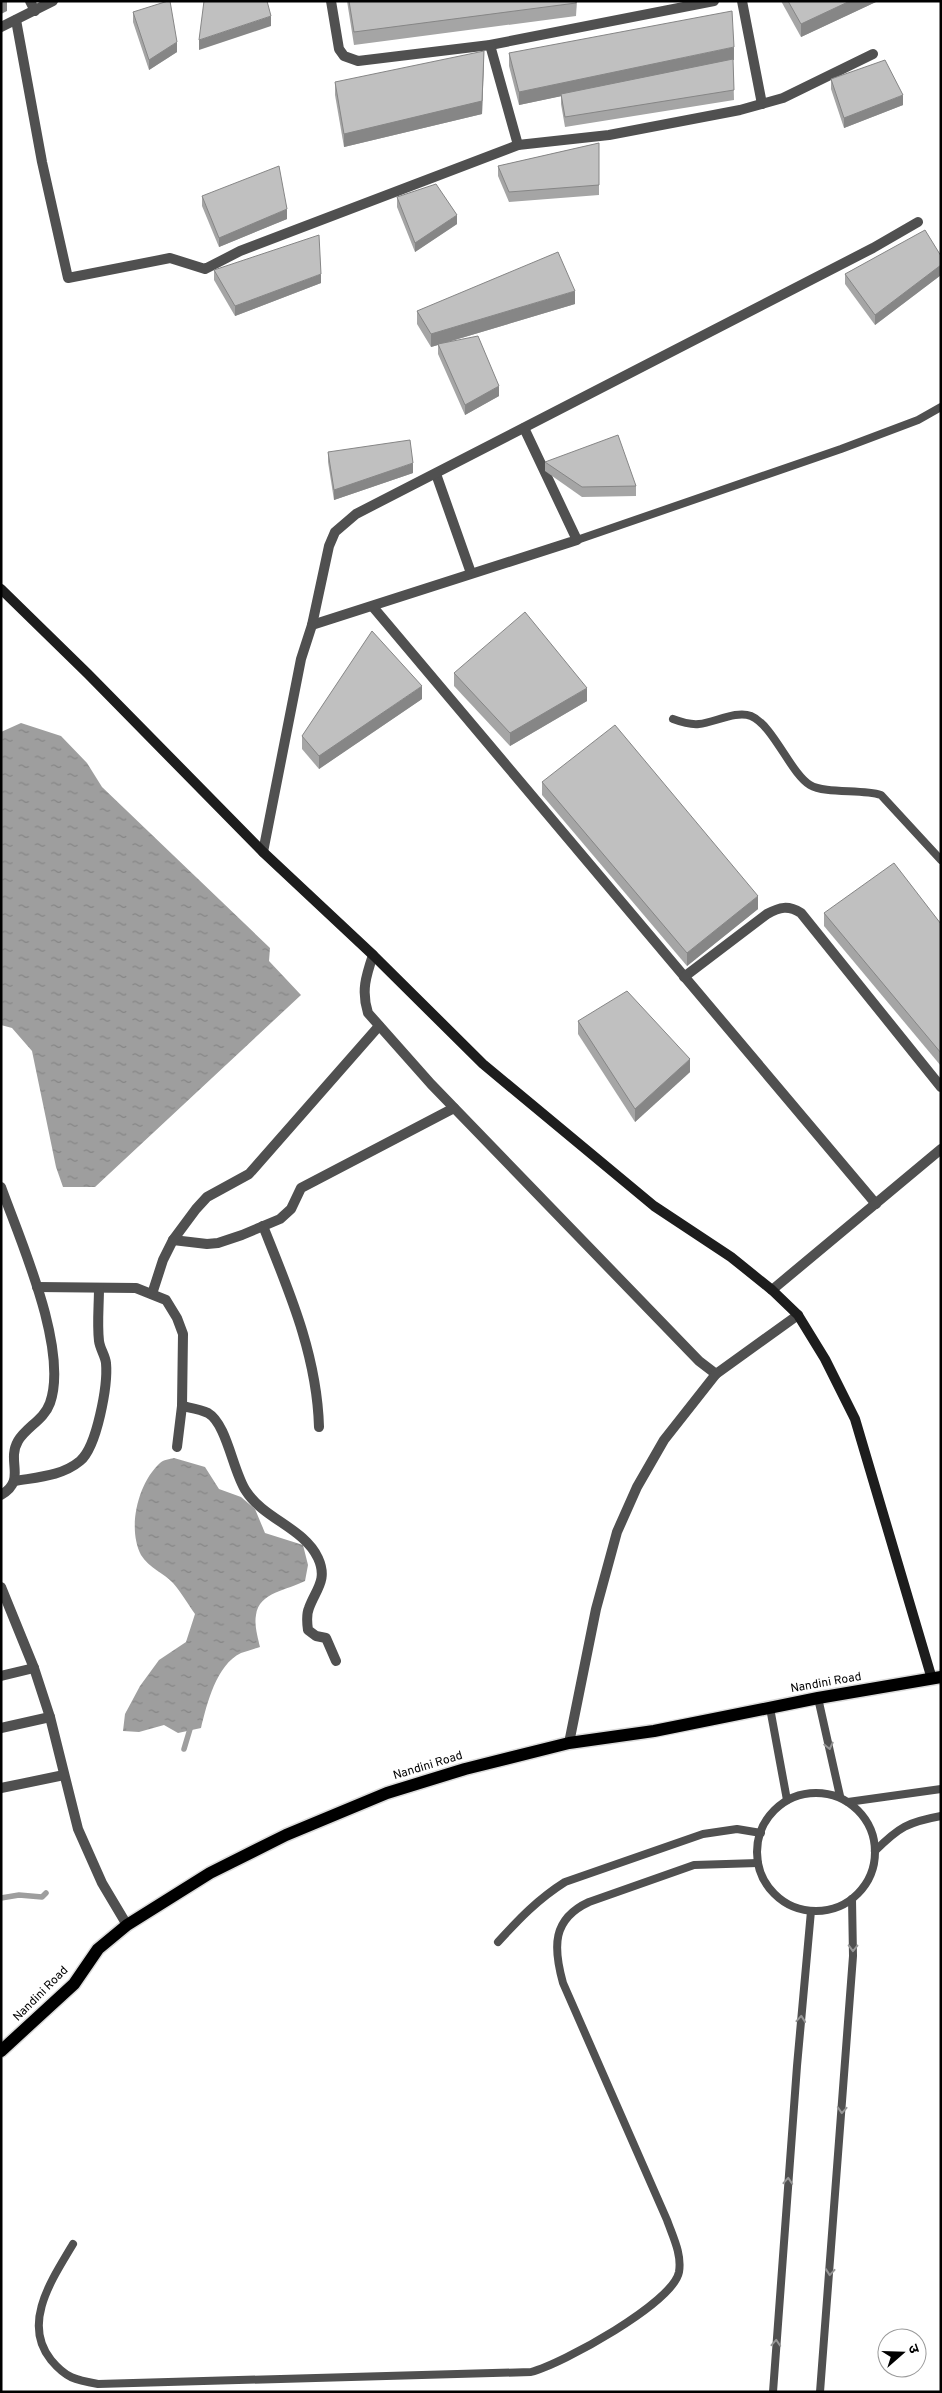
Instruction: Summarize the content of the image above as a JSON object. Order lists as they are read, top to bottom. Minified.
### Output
{"streets":{"main road":["Nandini Road"]},"north":"right"}
